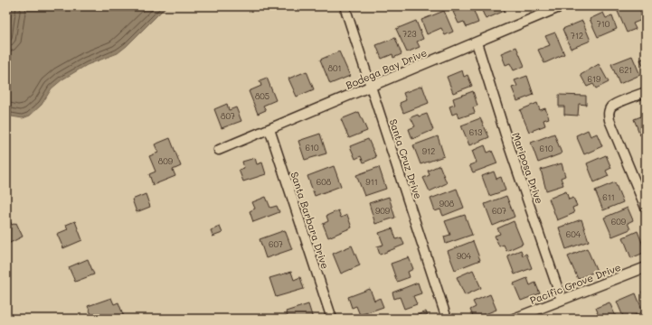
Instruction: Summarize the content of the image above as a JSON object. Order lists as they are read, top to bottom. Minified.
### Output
{"streets":{"street":["Bodega Bay Drive","Santa Cruz Drive","Mariposa Drive","Santa Barbara Drive","Pacific Grove Drive"]},"crossings":[["Bodega Bay Drive","Santa Cruz Drive"],["Bodega Bay Drive","Mariposa Drive"],["Bodega Bay Drive","Santa Barbara Drive"],["Mariposa Drive","Pacific Grove Drive"]],"house_numbers":["710","723","712","801","621","619","805","807","613","610","610","912","809","608","911","611","908","909","607","609","604","607","904"]}
